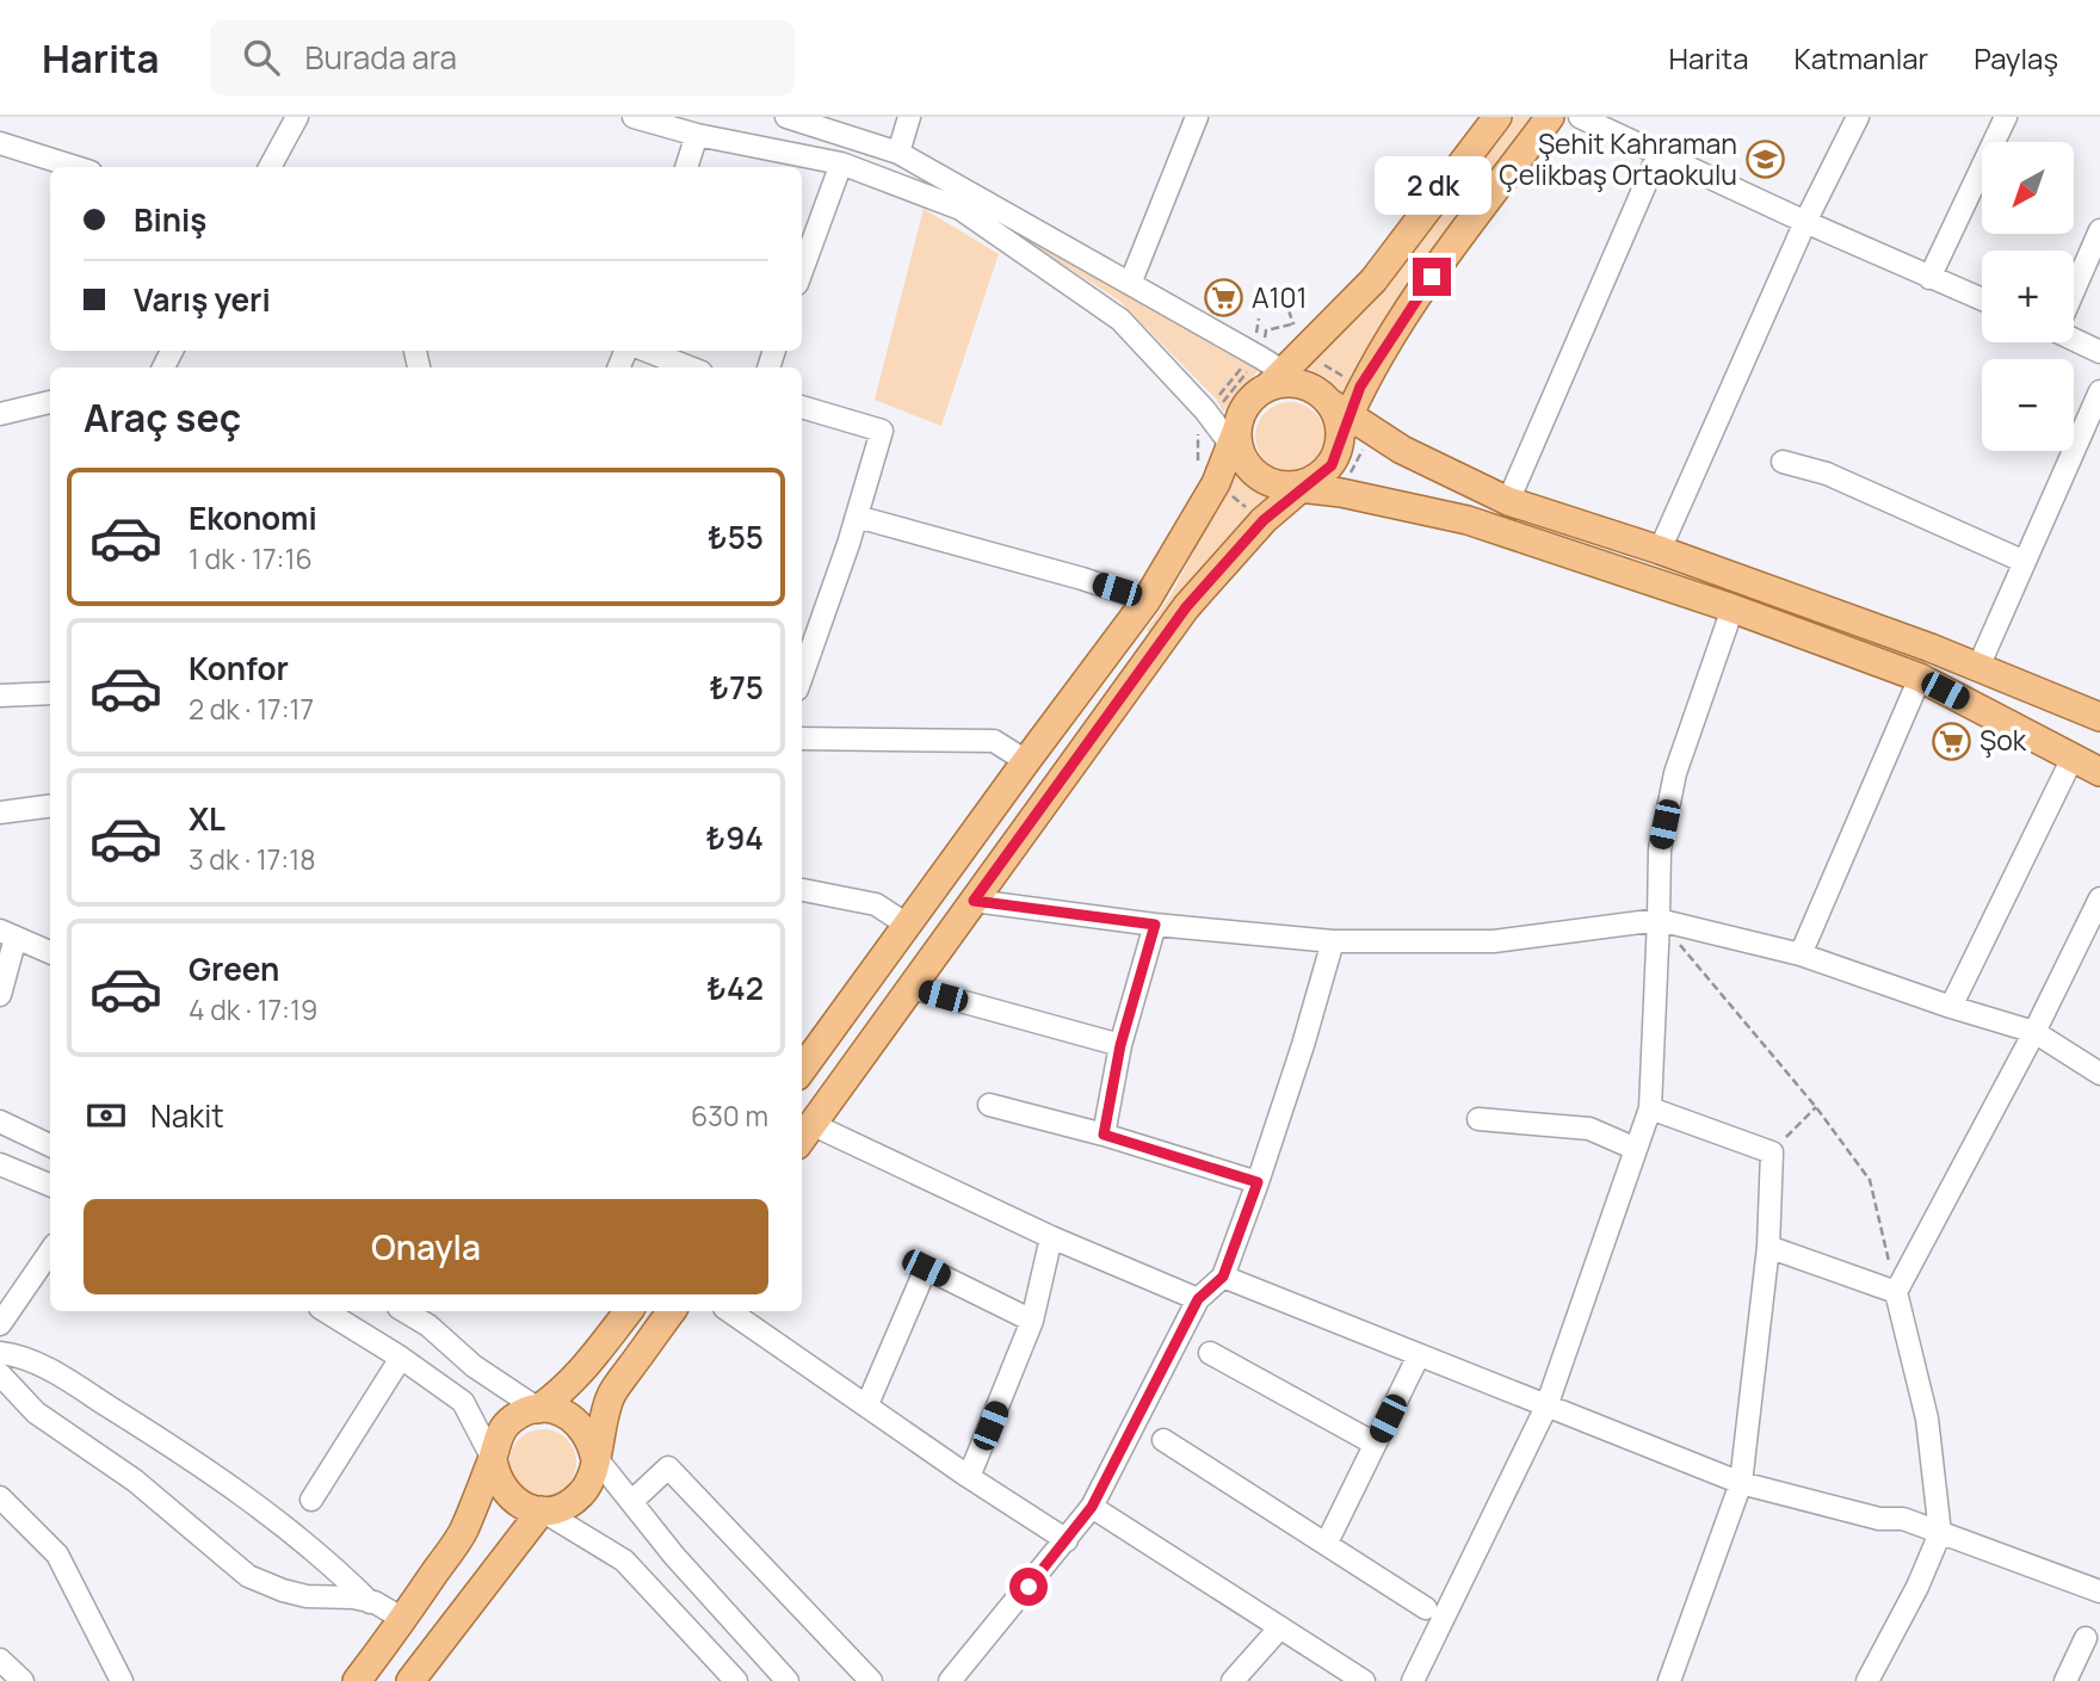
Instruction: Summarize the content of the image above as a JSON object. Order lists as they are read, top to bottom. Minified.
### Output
{"places":{"school or university":["Şehit Kahraman Çelikbaş Ortaokulu"],"supermarket":["A101","Şok"]},"north":"bottom left","page":{"header":"Harita","search":"Burada ara","nav":["Harita","Katmanlar","Paylaş"],"map_buttons":["+","−"],"bubble":"2 dk","banner":["Biniş","Varış yeri"],"heading":"Araç seç","list":[{"name":"Ekonomi","note":"1 dk · 17:16","value":"₺55"},{"name":"Konfor","note":"2 dk · 17:17","value":"₺75"},{"name":"XL","note":"3 dk · 17:18","value":"₺94"},{"name":"Green","note":"4 dk · 17:19","value":"₺42"}],"pay":["Nakit","630 m"],"buttons":"Onayla"}}
